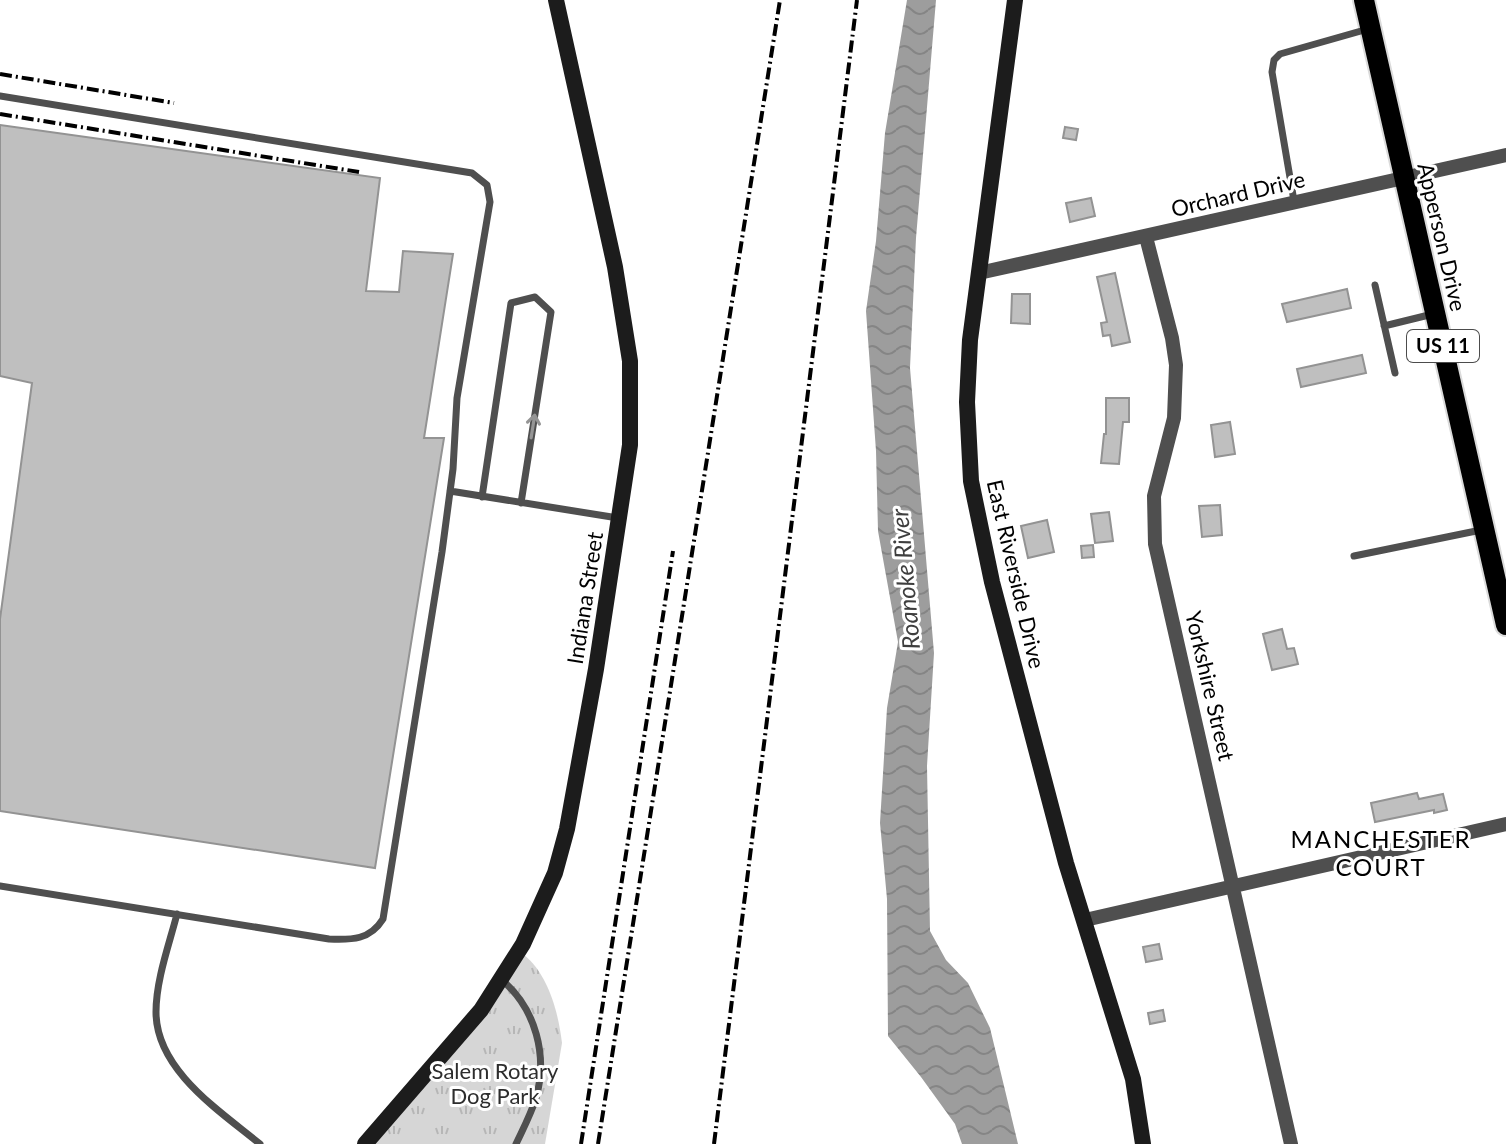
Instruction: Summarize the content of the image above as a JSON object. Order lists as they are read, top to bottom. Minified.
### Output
{"streets":{"main road":["Apperson Drive","US 11"],"street":["Orchard Drive","East Riverside Drive","Indiana Street","Yorkshire Street"]},"crossings":[["Orchard Drive","Apperson Drive"],["Orchard Drive","East Riverside Drive"],["Orchard Drive","Yorkshire Street"]],"districts":["MANCHESTER COURT"],"water":["Roanoke River"],"parks":["Salem Rotary Dog Park"]}
